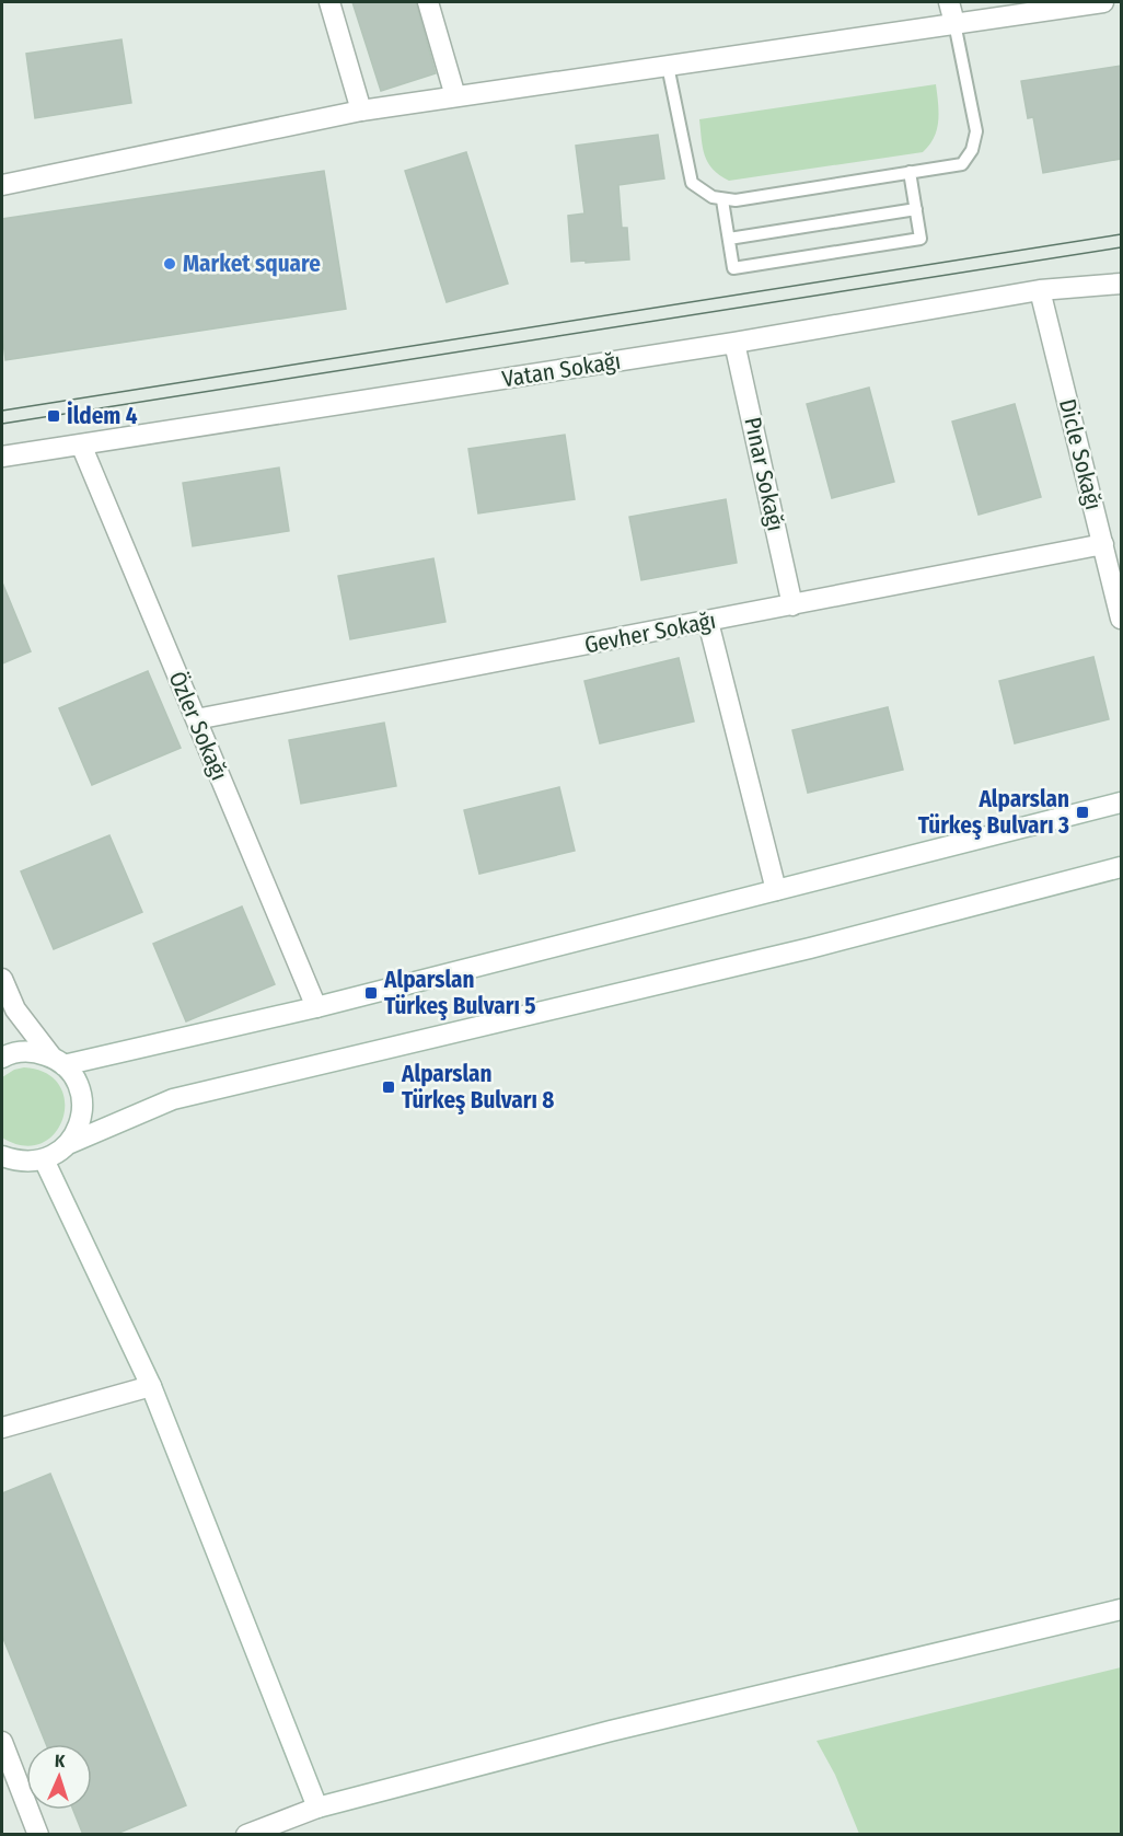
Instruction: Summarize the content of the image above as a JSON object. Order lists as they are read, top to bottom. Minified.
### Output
{"streets":{"street":["Vatan Sokağı","Dicle Sokağı","Pınar Sokağı","Gevher Sokağı","Özler Sokağı"]},"crossings":[["Vatan Sokağı","Dicle Sokağı"],["Vatan Sokağı","Pınar Sokağı"],["Vatan Sokağı","Özler Sokağı"],["Dicle Sokağı","Gevher Sokağı"],["Pınar Sokağı","Gevher Sokağı"],["Gevher Sokağı","Özler Sokağı"]],"places":{"other":["Market square"],"transit":["İldem 4","Alparslan Türkeş Bulvarı 3","Alparslan Türkeş Bulvarı 5","Alparslan Türkeş Bulvarı 8"]},"north":"top"}
